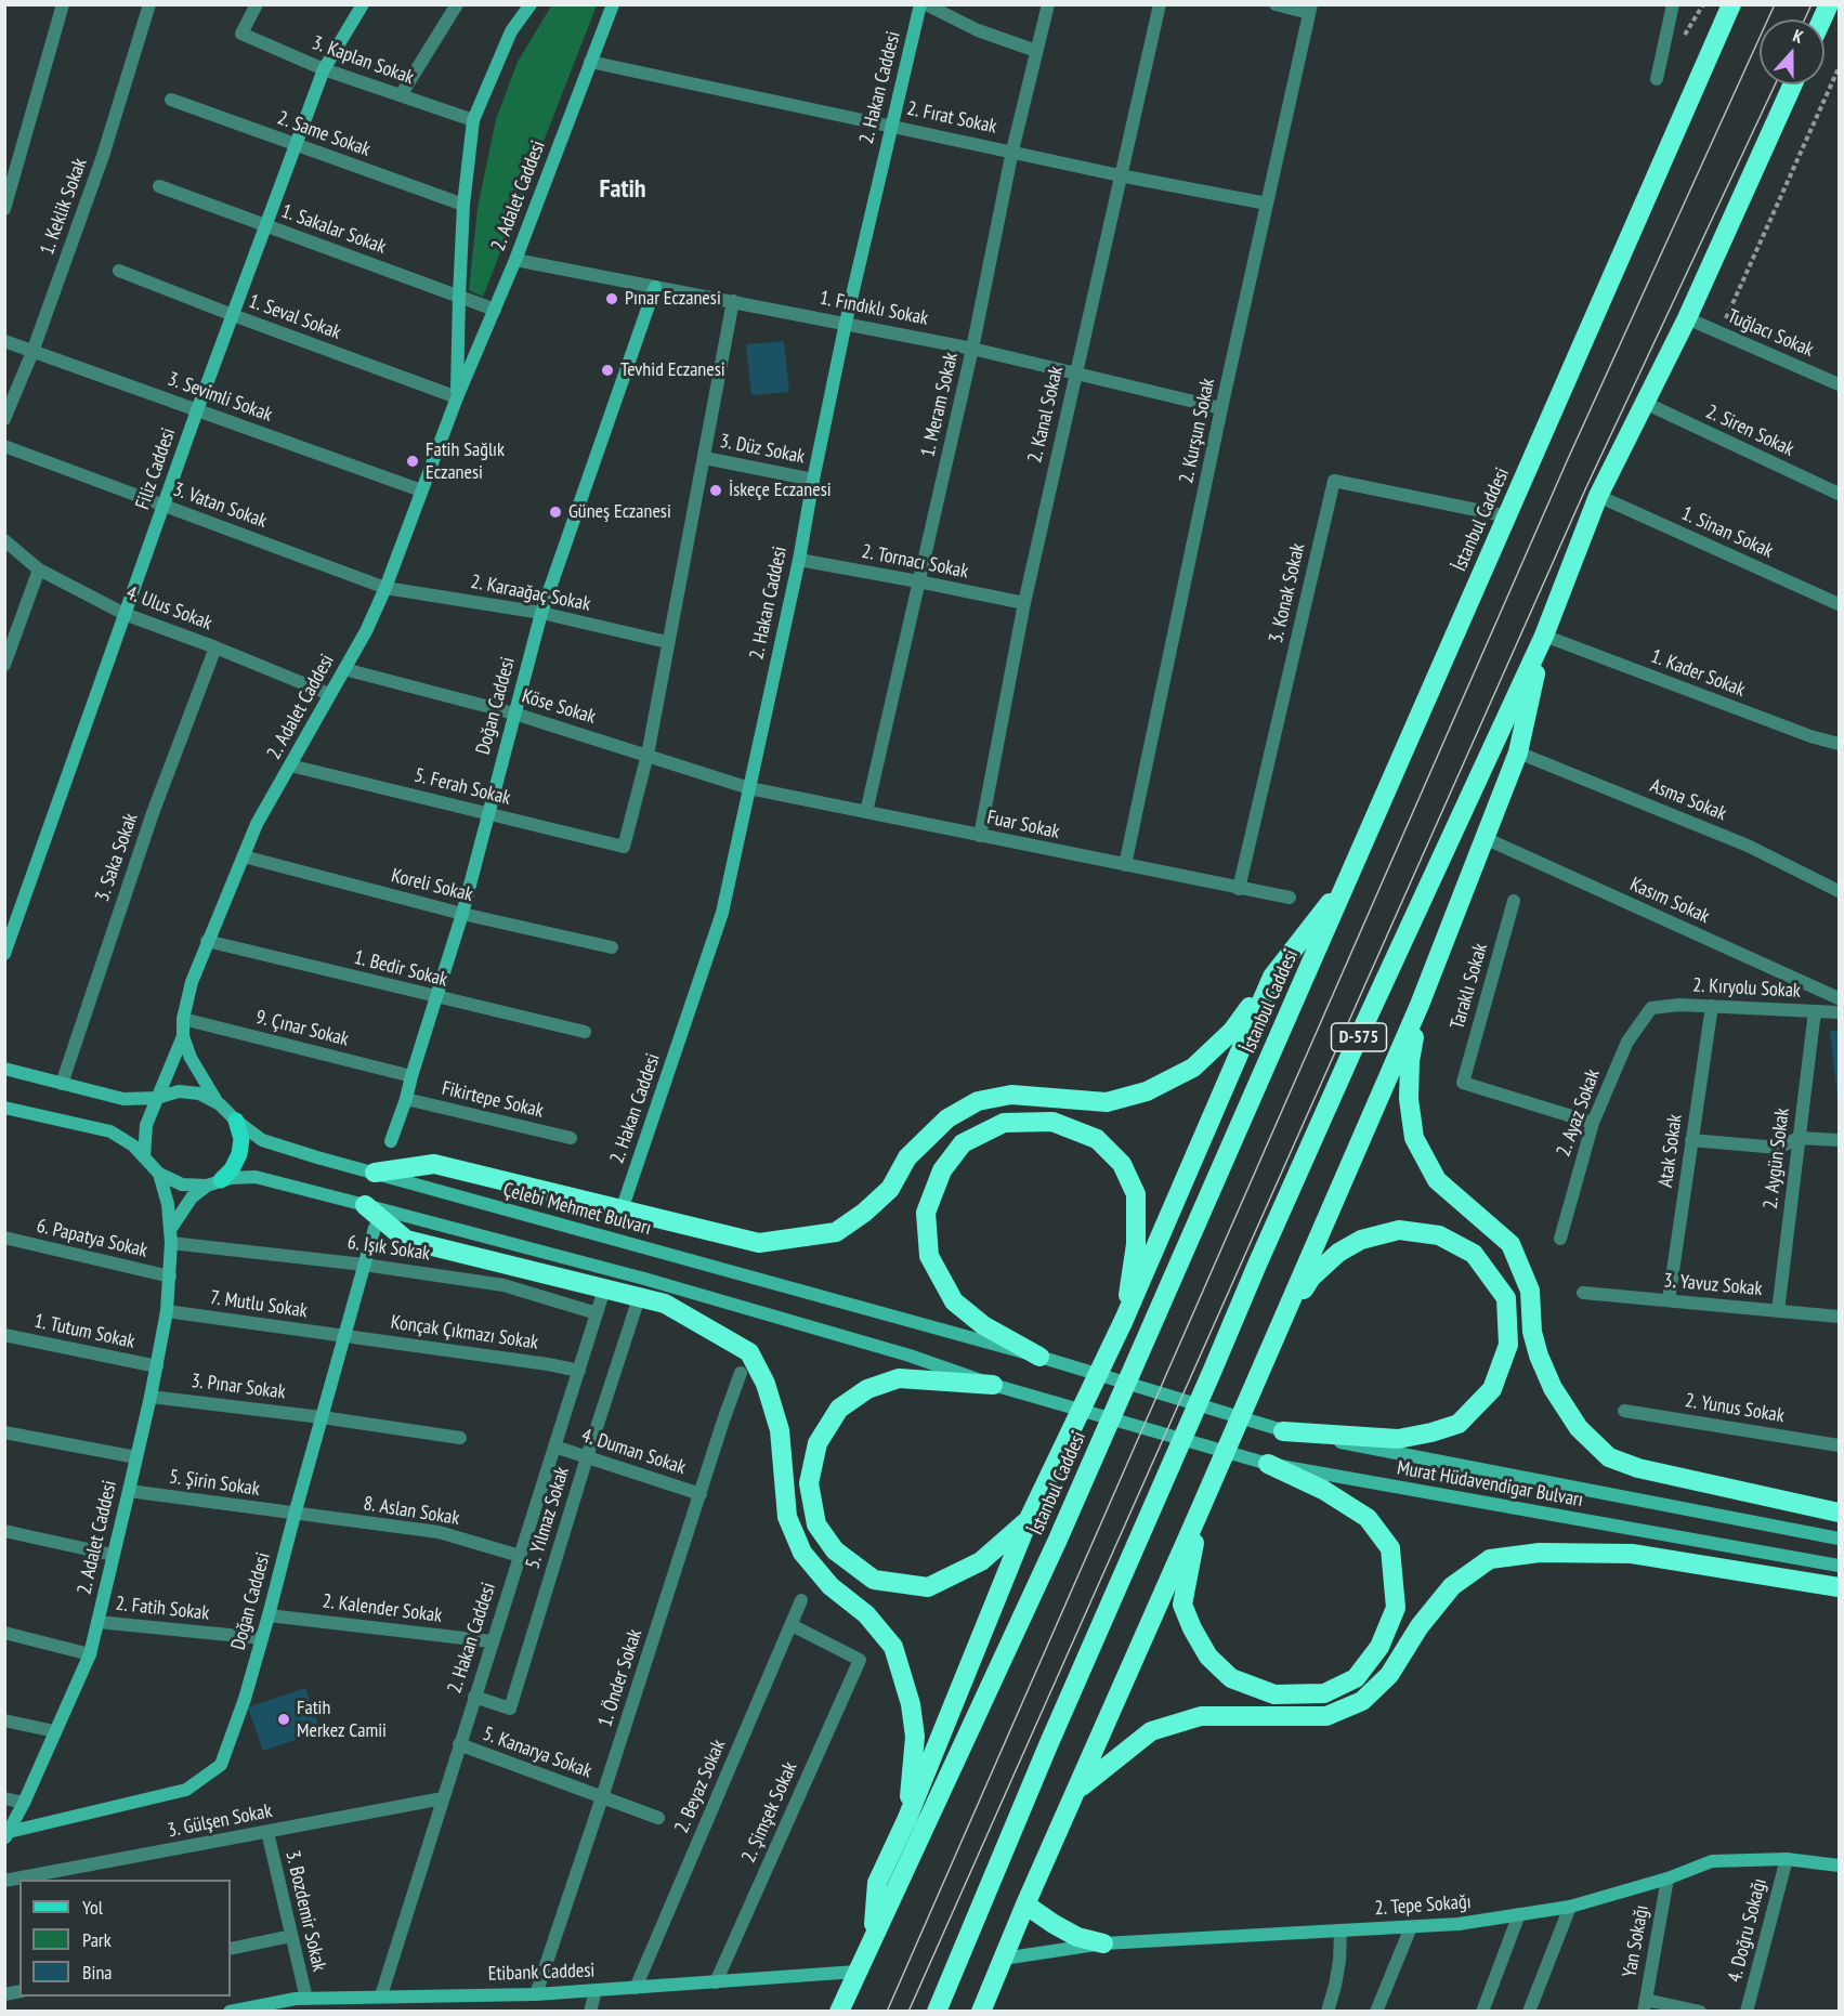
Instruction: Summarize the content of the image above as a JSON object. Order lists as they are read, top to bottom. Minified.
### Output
{"streets":{"highway":["İstanbul Caddesi","D-575"],"main road":["2. Hakan Caddesi","2. Adalet Caddesi","Filiz Caddesi","Doğan Caddesi","Çelebi Mehmet Bulvarı","Murat Hüdavendigar Bulvarı","2. Tepe Sokağı","Etibank Caddesi"],"street":["3. Kaplan Sokak","2. Fırat Sokak","2. Same Sokak","1. Keklik Sokak","1. Sakalar Sokak","1. Fındıklı Sokak","1. Seval Sokak","Tuğlacı Sokak","3. Sevimli Sokak","1. Meram Sokak","2. Kanal Sokak","2. Kurşun Sokak","2. Siren Sokak","3. Düz Sokak","3. Vatan Sokak","1. Sinan Sokak","2. Tornacı Sokak","2. Karaağaç Sokak","3. Konak Sokak","4. Ulus Sokak","1. Kader Sokak","Köse Sokak","5. Ferah Sokak","Asma Sokak","Fuar Sokak","3. Saka Sokak","Koreli Sokak","Kasım Sokak","1. Bedir Sokak","Taraklı Sokak","2. Kıryolu Sokak","9. Çınar Sokak","Fikirtepe Sokak","2. Ayaz Sokak","Atak Sokak","2. Aygün Sokak","6. Papatya Sokak","6. Işık Sokak","3. Yavuz Sokak","7. Mutlu Sokak","1. Tutum Sokak","Konçak Çıkmazı Sokak","3. Pınar Sokak","2. Yunus Sokak","4. Duman Sokak","5. Şirin Sokak","8. Aslan Sokak","5. Yılmaz Sokak","2. Fatih Sokak","2. Kalender Sokak","1. Önder Sokak","5. Kanarya Sokak","2. Beyaz Sokak","2. Şimşek Sokak","3. Gülşen Sokak","3. Bozdemir Sokak","4. Doğru Sokağı","Yan Sokağı"]},"crossings":[["3. Kaplan Sokak","2. Adalet Caddesi"],["3. Kaplan Sokak","Filiz Caddesi"],["2. Hakan Caddesi","2. Fırat Sokak"],["2. Hakan Caddesi","1. Fındıklı Sokak"],["2. Hakan Caddesi","3. Düz Sokak"],["2. Hakan Caddesi","2. Tornacı Sokak"],["2. Hakan Caddesi","Köse Sokak"],["2. Hakan Caddesi","Fuar Sokak"],["2. Hakan Caddesi","6. Işık Sokak"],["2. Hakan Caddesi","Konçak Çıkmazı Sokak"],["2. Hakan Caddesi","4. Duman Sokak"],["2. Hakan Caddesi","8. Aslan Sokak"],["2. Hakan Caddesi","5. Yılmaz Sokak"],["2. Hakan Caddesi","2. Kalender Sokak"],["2. Hakan Caddesi","5. Kanarya Sokak"],["2. Hakan Caddesi","3. Gülşen Sokak"],["2. Hakan Caddesi","Etibank Caddesi"],["2. Fırat Sokak","2. Adalet Caddesi"],["2. Fırat Sokak","1. Meram Sokak"],["2. Fırat Sokak","2. Kanal Sokak"],["2. Fırat Sokak","2. Kurşun Sokak"],["2. Same Sokak","2. Adalet Caddesi"],["2. Same Sokak","Filiz Caddesi"],["2. Adalet Caddesi","1. Sakalar Sokak"],["2. Adalet Caddesi","1. Fındıklı Sokak"],["2. Adalet Caddesi","1. Seval Sokak"],["2. Adalet Caddesi","3. Sevimli Sokak"],["2. Adalet Caddesi","3. Vatan Sokak"],["2. Adalet Caddesi","2. Karaağaç Sokak"],["2. Adalet Caddesi","4. Ulus Sokak"],["2. Adalet Caddesi","Doğan Caddesi"],["2. Adalet Caddesi","Köse Sokak"],["2. Adalet Caddesi","5. Ferah Sokak"],["2. Adalet Caddesi","Koreli Sokak"],["2. Adalet Caddesi","1. Bedir Sokak"],["2. Adalet Caddesi","9. Çınar Sokak"],["2. Adalet Caddesi","Çelebi Mehmet Bulvarı"],["2. Adalet Caddesi","6. Papatya Sokak"],["2. Adalet Caddesi","6. Işık Sokak"],["2. Adalet Caddesi","7. Mutlu Sokak"],["2. Adalet Caddesi","1. Tutum Sokak"],["2. Adalet Caddesi","3. Pınar Sokak"],["2. Adalet Caddesi","5. Şirin Sokak"],["2. Adalet Caddesi","2. Fatih Sokak"],["1. Keklik Sokak","3. Sevimli Sokak"],["1. Sakalar Sokak","Filiz Caddesi"],["1. Fındıklı Sokak","1. Meram Sokak"],["1. Fındıklı Sokak","2. Kanal Sokak"],["1. Fındıklı Sokak","2. Kurşun Sokak"],["1. Fındıklı Sokak","Doğan Caddesi"],["1. Seval Sokak","Filiz Caddesi"],["Tuğlacı Sokak","D-575"],["3. Sevimli Sokak","Filiz Caddesi"],["1. Meram Sokak","2. Tornacı Sokak"],["1. Meram Sokak","Fuar Sokak"],["2. Kanal Sokak","2. Tornacı Sokak"],["2. Kanal Sokak","Fuar Sokak"],["2. Kurşun Sokak","Fuar Sokak"],["2. Siren Sokak","D-575"],["Filiz Caddesi","3. Vatan Sokak"],["Filiz Caddesi","4. Ulus Sokak"],["3. Vatan Sokak","2. Karaağaç Sokak"],["İstanbul Caddesi","3. Konak Sokak"],["İstanbul Caddesi","Etibank Caddesi"],["1. Sinan Sokak","D-575"],["2. Karaağaç Sokak","Doğan Caddesi"],["3. Konak Sokak","Fuar Sokak"],["4. Ulus Sokak","3. Saka Sokak"],["1. Kader Sokak","D-575"],["Doğan Caddesi","Köse Sokak"],["Doğan Caddesi","5. Ferah Sokak"],["Doğan Caddesi","Koreli Sokak"],["Doğan Caddesi","1. Bedir Sokak"],["Doğan Caddesi","9. Çınar Sokak"],["Doğan Caddesi","Fikirtepe Sokak"],["Doğan Caddesi","6. Işık Sokak"],["Doğan Caddesi","7. Mutlu Sokak"],["Doğan Caddesi","Konçak Çıkmazı Sokak"],["Doğan Caddesi","3. Pınar Sokak"],["Doğan Caddesi","5. Şirin Sokak"],["Doğan Caddesi","8. Aslan Sokak"],["Doğan Caddesi","2. Fatih Sokak"],["Doğan Caddesi","2. Kalender Sokak"],["Köse Sokak","5. Ferah Sokak"],["Köse Sokak","Fuar Sokak"],["3. Saka Sokak","Çelebi Mehmet Bulvarı"],["Taraklı Sokak","2. Ayaz Sokak"],["2. Kıryolu Sokak","2. Ayaz Sokak"],["2. Kıryolu Sokak","Atak Sokak"],["2. Kıryolu Sokak","2. Aygün Sokak"],["Atak Sokak","3. Yavuz Sokak"],["2. Aygün Sokak","3. Yavuz Sokak"],["Çelebi Mehmet Bulvarı","Murat Hüdavendigar Bulvarı"],["7. Mutlu Sokak","Konçak Çıkmazı Sokak"],["4. Duman Sokak","5. Yılmaz Sokak"],["4. Duman Sokak","1. Önder Sokak"],["5. Şirin Sokak","8. Aslan Sokak"],["1. Önder Sokak","5. Kanarya Sokak"],["1. Önder Sokak","Etibank Caddesi"],["2. Beyaz Sokak","2. Şimşek Sokak"],["2. Beyaz Sokak","Etibank Caddesi"],["2. Şimşek Sokak","Etibank Caddesi"],["3. Gülşen Sokak","3. Bozdemir Sokak"],["2. Tepe Sokağı","4. Doğru Sokağı"],["2. Tepe Sokağı","Yan Sokağı"],["3. Bozdemir Sokak","Etibank Caddesi"]],"districts":["Fatih"],"places":["Pınar Eczanesi","Tevhid Eczanesi","Fatih Sağlık Eczanesi","İskeçe Eczanesi","Güneş Eczanesi","Fatih Merkez Camii"],"legend":["Yol","Park","Bina"],"north":"top"}
